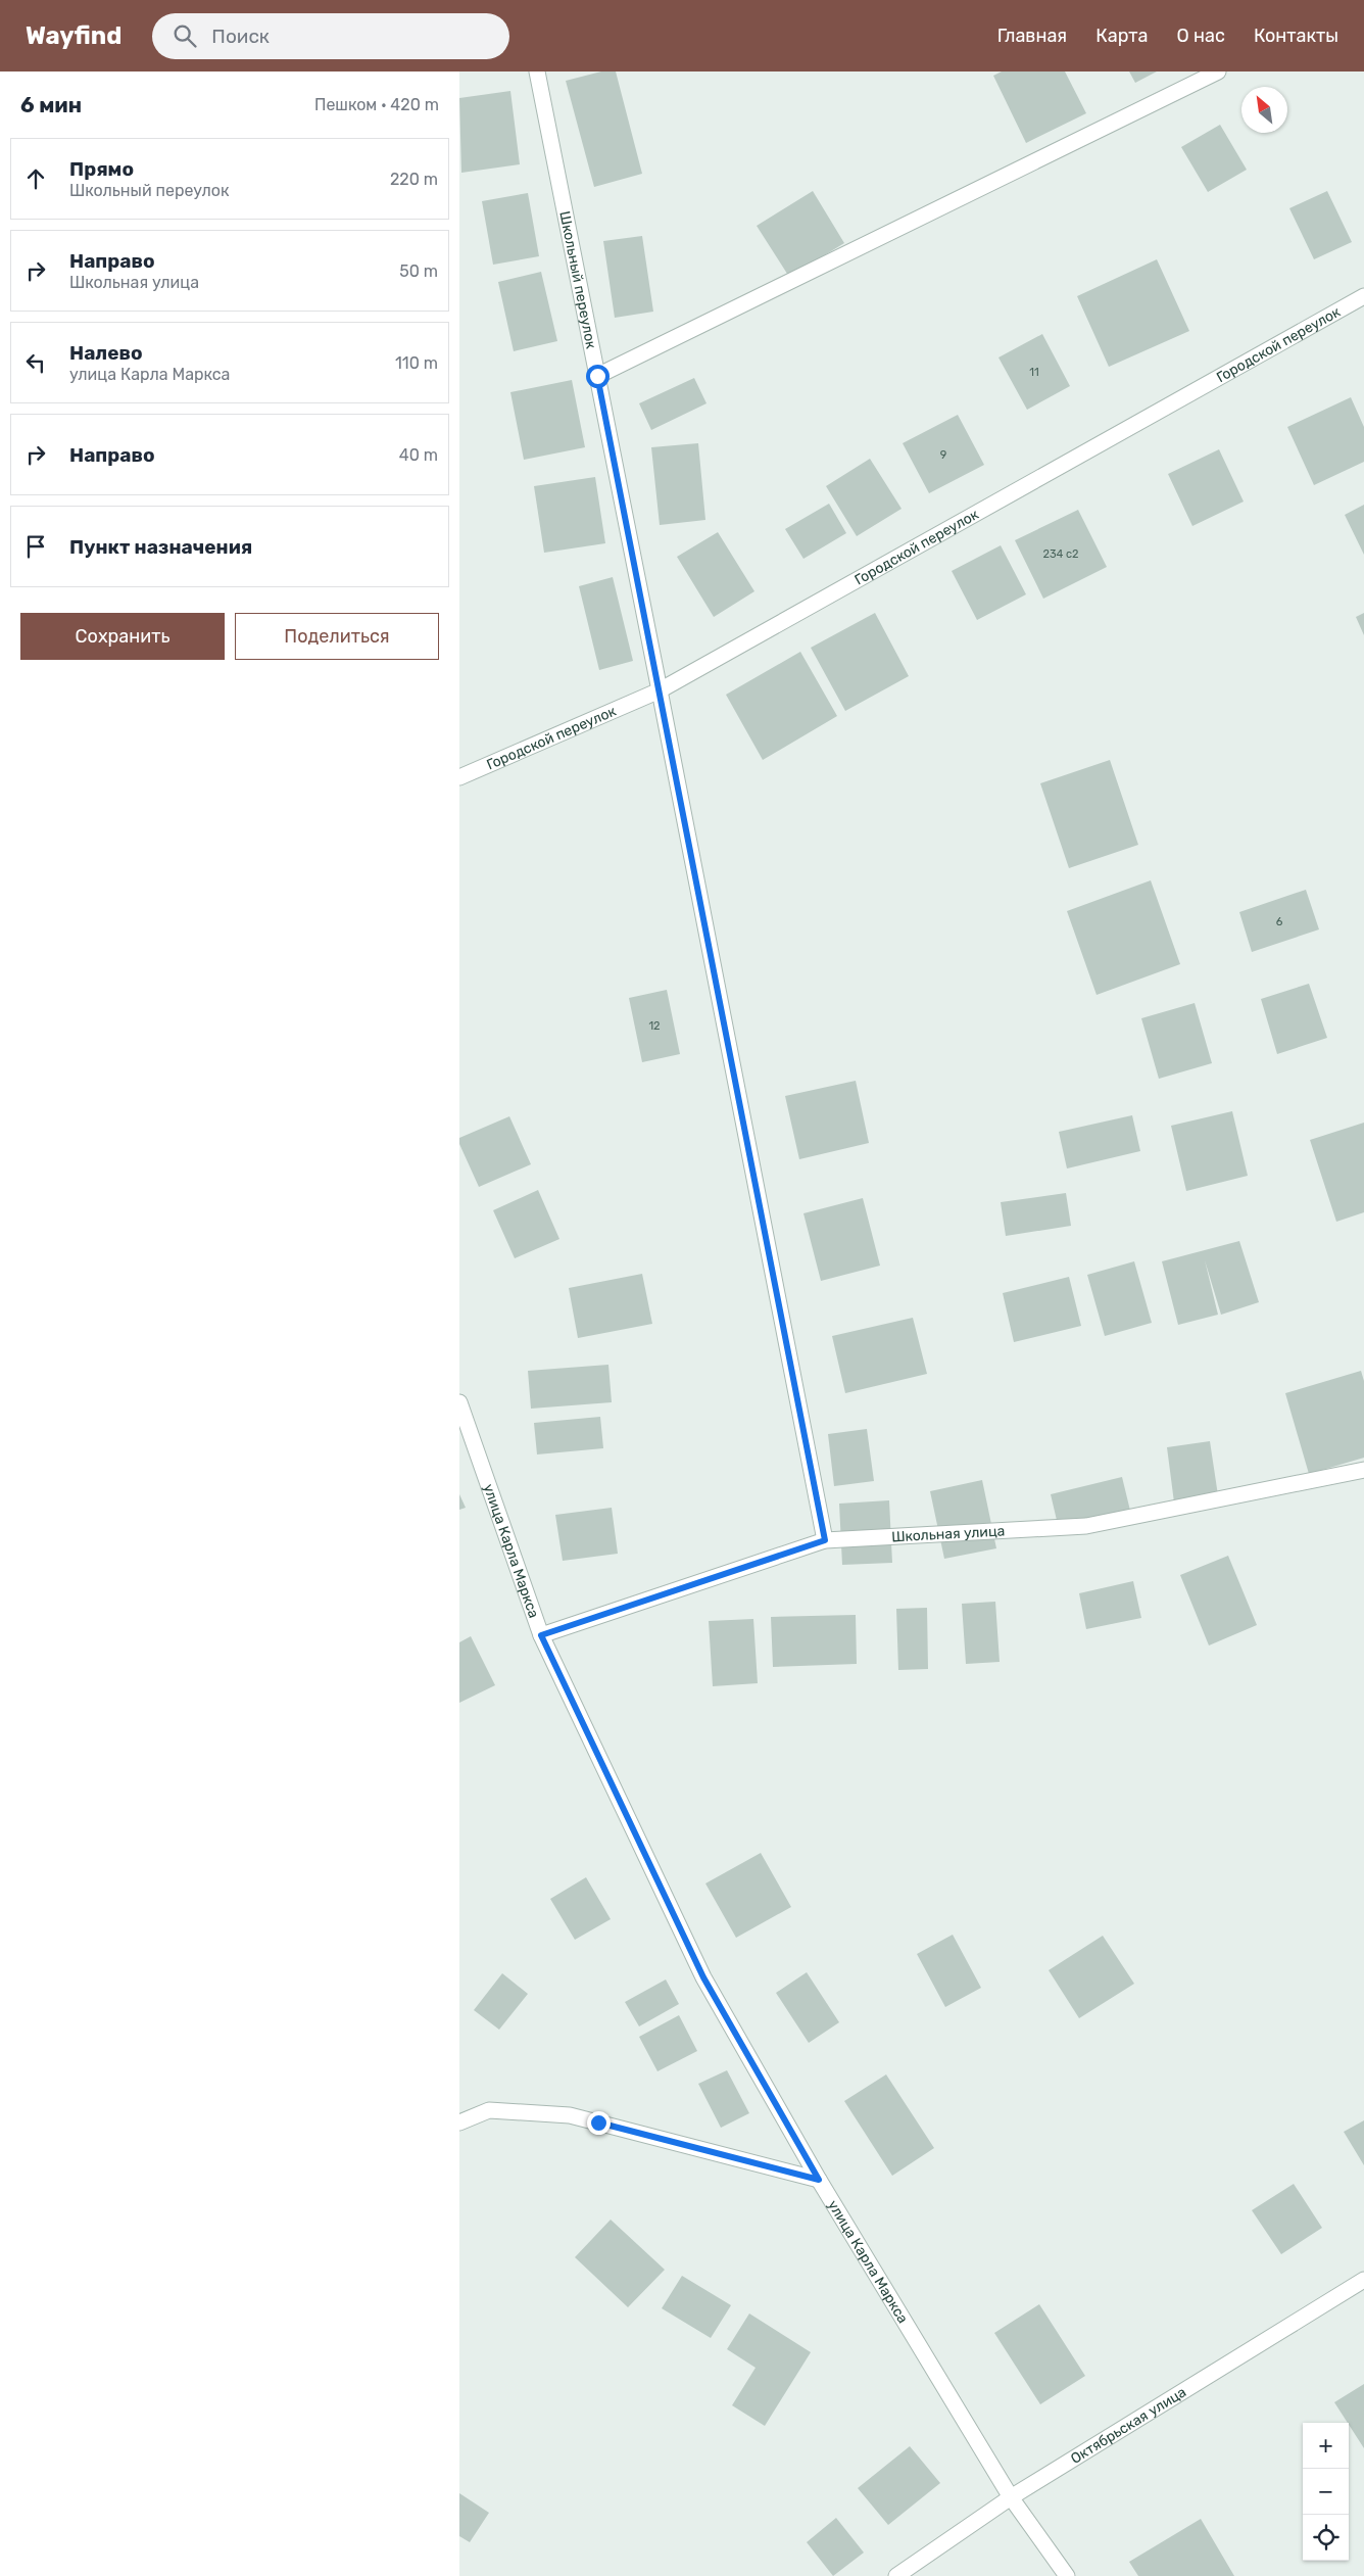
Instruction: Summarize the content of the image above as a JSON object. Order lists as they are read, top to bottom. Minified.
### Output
{"streets":{"street":["Школьный переулок","Городской переулок","Школьная улица","улица Карла Маркса","Октябрьская улица"]},"crossings":[["Школьный переулок","Городской переулок"],["Школьный переулок","Школьная улица"],["Школьная улица","улица Карла Маркса"],["улица Карла Маркса","Октябрьская улица"]],"house_numbers":["11","9","234 с2","6","12"],"north":"top left","page":{"header":"Wayfind","search":"Поиск","nav":["Главная","Карта","О нас","Контакты"],"heading":["6 мин","Пешком · 420 m"],"list":[["Прямо","Школьный переулок","220 m"],["Направо","Школьная улица","50 m"],["Налево","улица Карла Маркса","110 m"],["Направо","40 m"],"Пункт назначения"],"buttons":["Сохранить","Поделиться"],"map_buttons":["+","−"]}}
